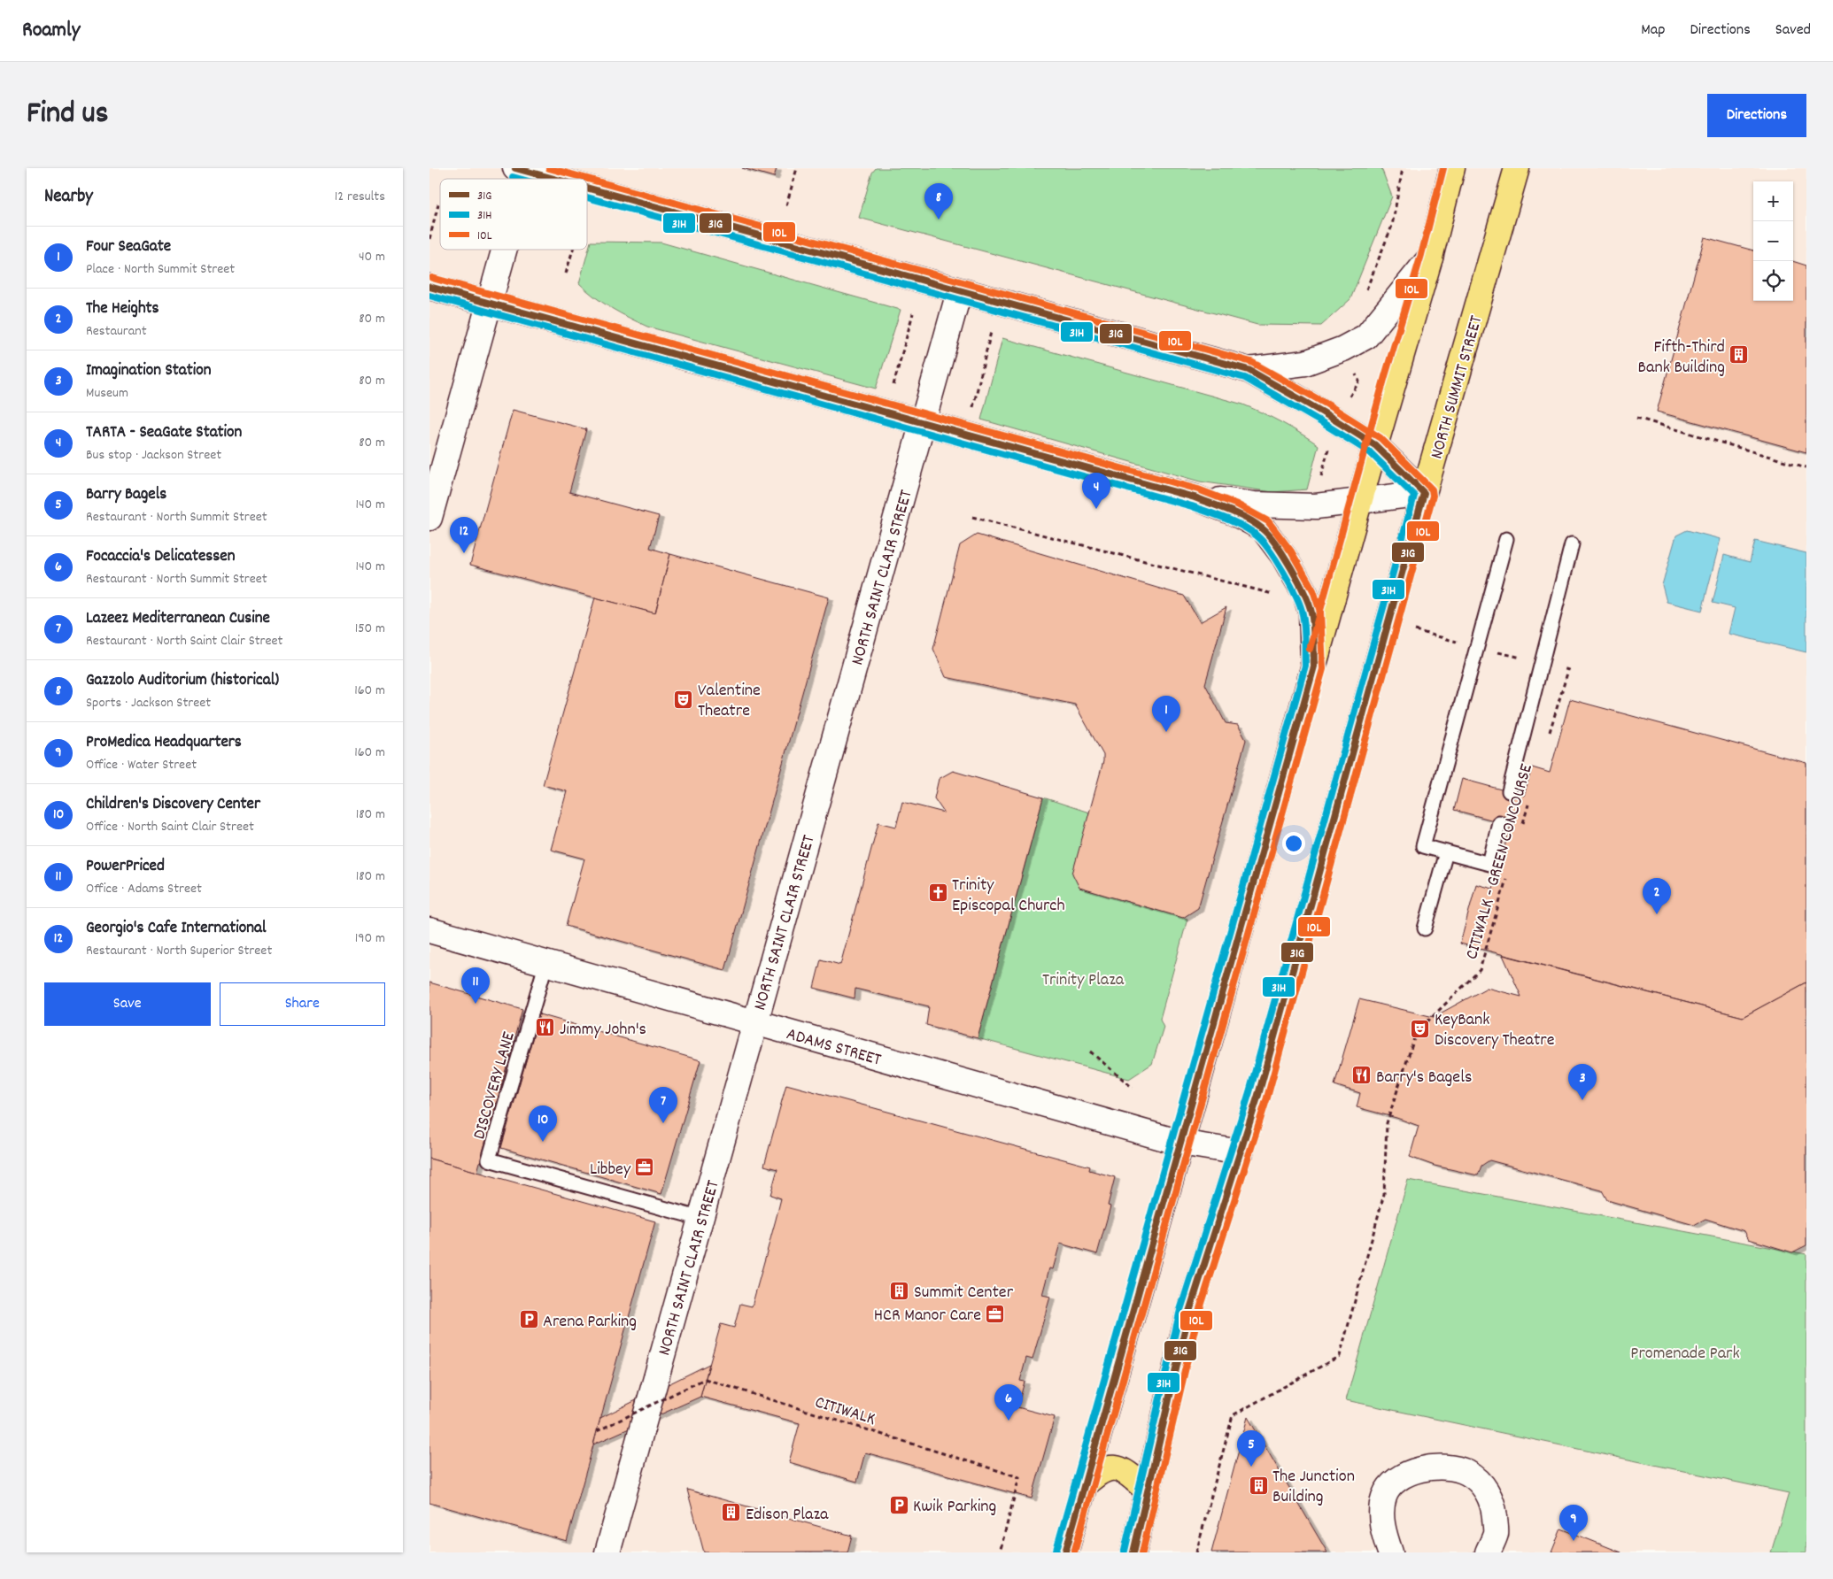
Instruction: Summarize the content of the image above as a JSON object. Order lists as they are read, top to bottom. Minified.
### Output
{"streets":{"main road":["NORTH SUMMIT STREET"],"street":["NORTH SAINT CLAIR STREET","ADAMS STREET"],"lane":["DISCOVERY LANE"],"path":["CITIWALK - GREEN CONCOURSE","CITIWALK"]},"crossings":[["NORTH SUMMIT STREET","ADAMS STREET"],["NORTH SAINT CLAIR STREET","ADAMS STREET"],["NORTH SAINT CLAIR STREET","DISCOVERY LANE"],["ADAMS STREET","DISCOVERY LANE"]],"parks":["Trinity Plaza","Promenade Park"],"places":{"building":["Fifth-Third Bank Building","Summit Center","The Junction Building","Edison Plaza"],"theatre":["Valentine Theatre","KeyBank Discovery Theatre"],"church":["Trinity Episcopal Church"],"restaurant":["Jimmy John's","Barry's Bagels"],"office":["Libbey","HCR Manor Care"],"parking":["Arena Parking","Kwik Parking"]},"lines":["transit line 31G","transit line 10L","transit line 31H"],"legend":["31G","31H","10L"],"page":{"header":"Roamly","nav":["Map","Directions","Saved"],"title":"Find us","buttons":["Directions",["Save","Share"]],"heading":["Nearby","12 results"],"map_buttons":["+","−"],"pins":["8","4","12","1","2","11","3","7","10","6","5","9"],"list":[{"mark":"1","name":"Four SeaGate","note":"Place · North Summit Street","value":"40 m"},{"mark":"2","name":"The Heights","note":"Restaurant","value":"80 m"},{"mark":"3","name":"Imagination Station","note":"Museum","value":"80 m"},{"mark":"4","name":"TARTA - SeaGate Station","note":"Bus stop · Jackson Street","value":"80 m"},{"mark":"5","name":"Barry Bagels","note":"Restaurant · North Summit Street","value":"140 m"},{"mark":"6","name":"Focaccia's Delicatessen","note":"Restaurant · North Summit Street","value":"140 m"},{"mark":"7","name":"Lazeez Mediterranean Cusine","note":"Restaurant · North Saint Clair Street","value":"150 m"},{"mark":"8","name":"Gazzolo Auditorium (historical)","note":"Sports · Jackson Street","value":"160 m"},{"mark":"9","name":"ProMedica Headquarters","note":"Office · Water Street","value":"160 m"},{"mark":"10","name":"Children's Discovery Center","note":"Office · North Saint Clair Street","value":"180 m"},{"mark":"11","name":"PowerPriced","note":"Office · Adams Street","value":"180 m"},{"mark":"12","name":"Georgio's Cafe International","note":"Restaurant · North Superior Street","value":"190 m"}]}}
